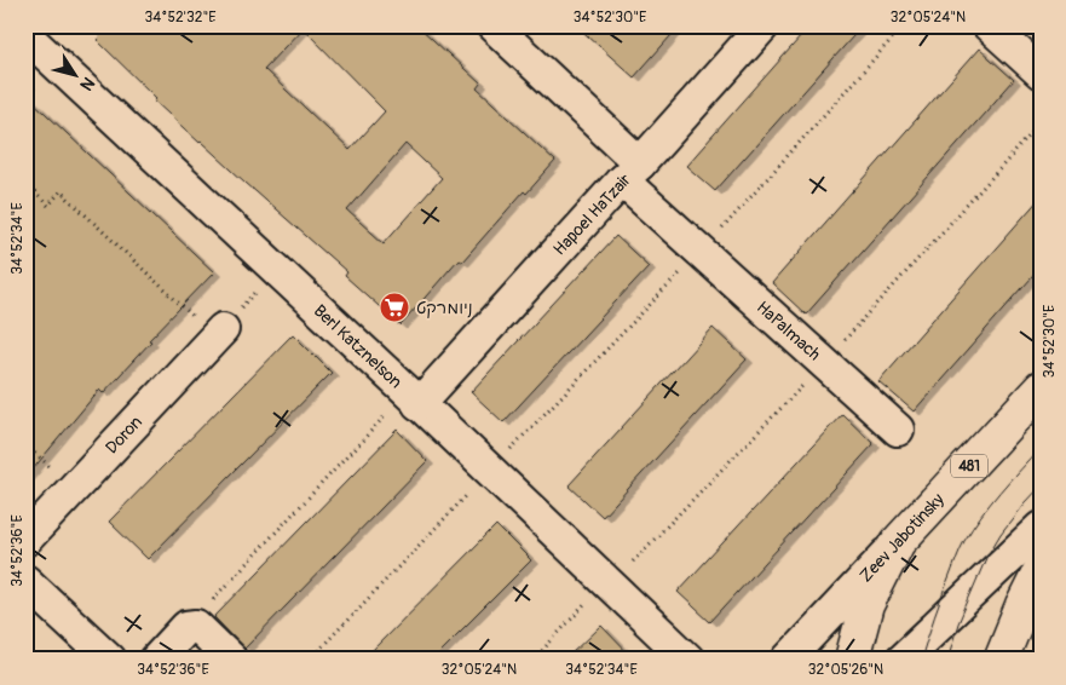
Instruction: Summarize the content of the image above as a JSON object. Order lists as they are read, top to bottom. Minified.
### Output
{"streets":{"main road":["481","Zeev Jabotinsky"],"street":["Hapoel HaTzair","HaPalmach","Berl Katznelson","Doron"]},"crossings":[["Hapoel HaTzair","HaPalmach"],["Hapoel HaTzair","Berl Katznelson"],["481","Zeev Jabotinsky"]],"places":{"supermarket":["ניומרקט"]},"north":"bottom right","coordinates":["34°52'32\"E","34°52'30\"E","32°05'24\"N","34°52'34\"E","34°52'36\"E","32°05'26\"N"]}
